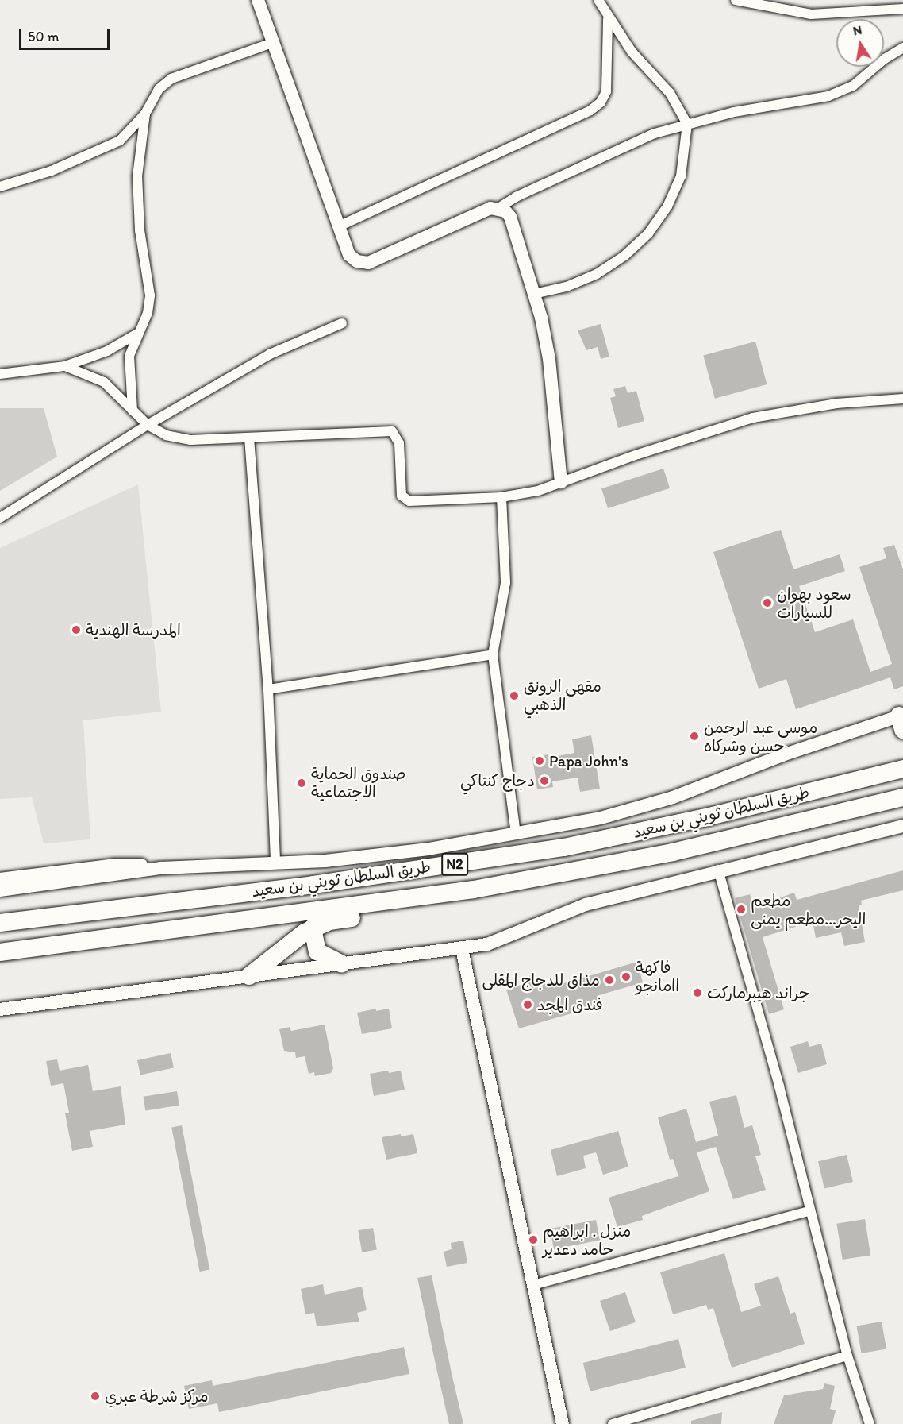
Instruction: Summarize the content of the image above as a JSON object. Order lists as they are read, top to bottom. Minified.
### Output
{"streets":{"highway":["طريق السلطان ثويني بن سعيد","N2"]},"places":["سعود بهوان للسيارات","المدرسة الهندية","مقهى الرونق الذهبي","موسى عبد الرحمن حسن وشركاه","Papa John's","دجاج كنتاكي","صندوق الحماية الاجتماعية","مطعم اليحر...مطعم يمنى","فاكه‍ة اامانجو","مذاق للدجاج المقلى","جراند ه‍يبرماركت","فندق المجد","منزل . ابراهيم حامد دعدير","مركز شرطة عبري"],"scale_bar":"50 m","north":"top"}
